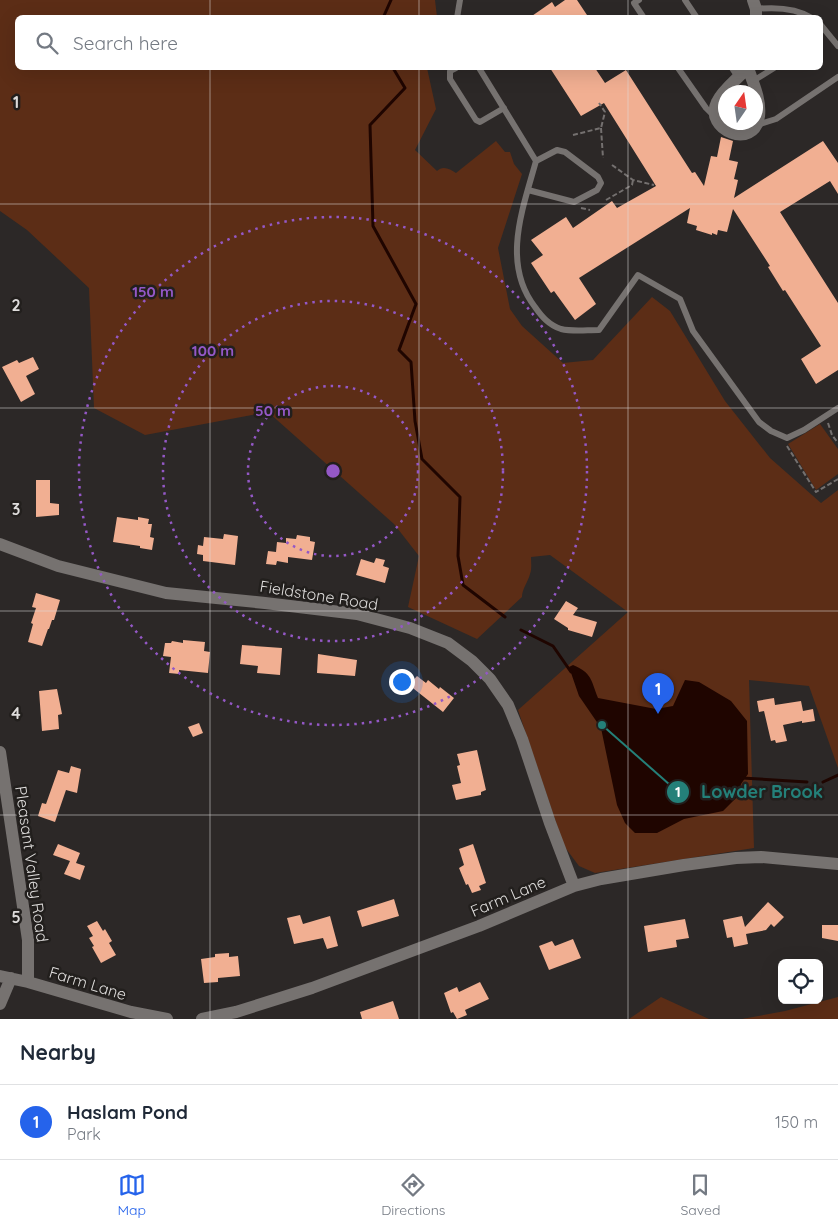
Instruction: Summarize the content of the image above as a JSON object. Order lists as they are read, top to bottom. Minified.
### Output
{"streets":{"street":["Fieldstone Road","Pleasant Valley Road","Farm Lane"]},"crossings":[["Fieldstone Road","Farm Lane"],["Pleasant Valley Road","Farm Lane"]],"places":["Lowder Brook"],"north":"top","page":{"search":"Search here","pins":"1","heading":"Nearby","list":[{"mark":"1","name":"Haslam Pond","note":"Park","value":"150 m"}],"nav":["Map","Directions","Saved"]},"grid":{"rows":["1","2","3","4","5"]},"rings":["150 m","100 m","50 m"]}
